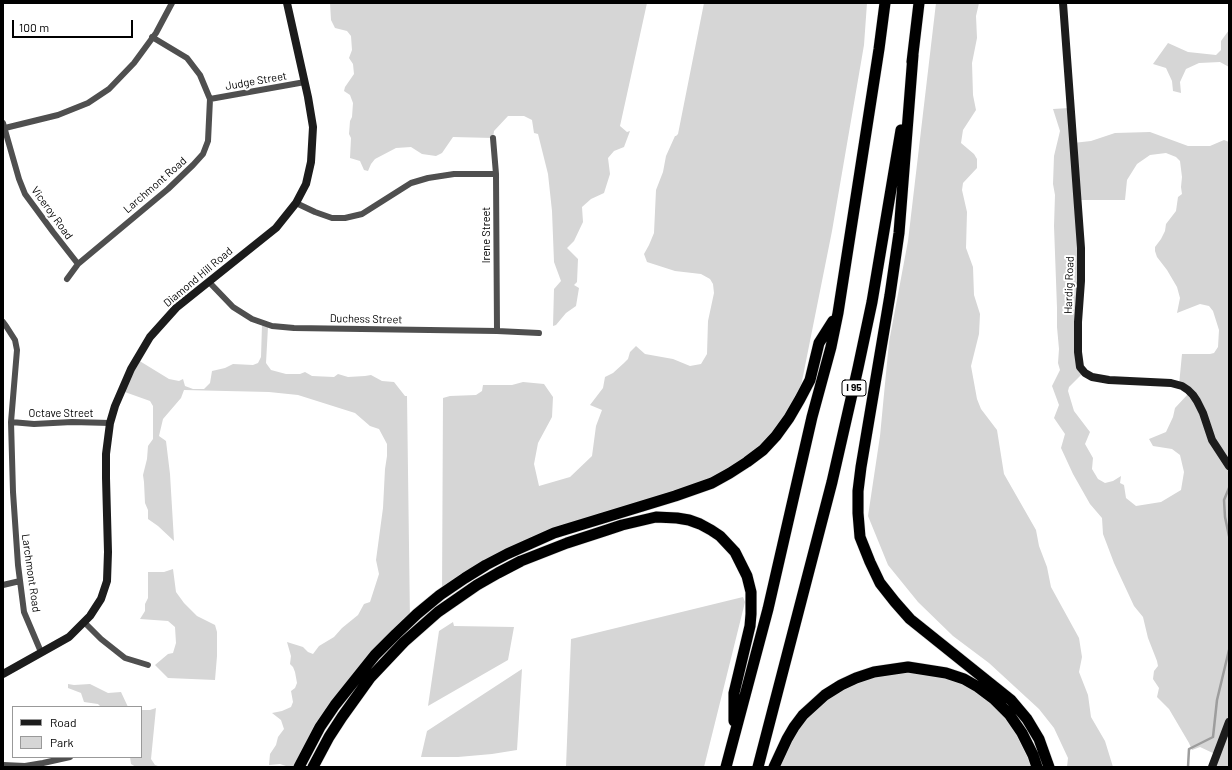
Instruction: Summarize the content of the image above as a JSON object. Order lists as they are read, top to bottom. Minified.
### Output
{"streets":{"highway":["I 95"],"street":["Judge Street","Larchmont Road","Viceroy Road","Irene Street","Diamond Hill Road","Hardig Road","Duchess Street","Octave Street"]},"crossings":[["Judge Street","Larchmont Road"],["Judge Street","Diamond Hill Road"],["Larchmont Road","Viceroy Road"],["Larchmont Road","Diamond Hill Road"],["Larchmont Road","Octave Street"],["Irene Street","Duchess Street"],["Diamond Hill Road","Duchess Street"],["Diamond Hill Road","Octave Street"]],"legend":["Road","Park"],"scale_bar":"100 m"}
